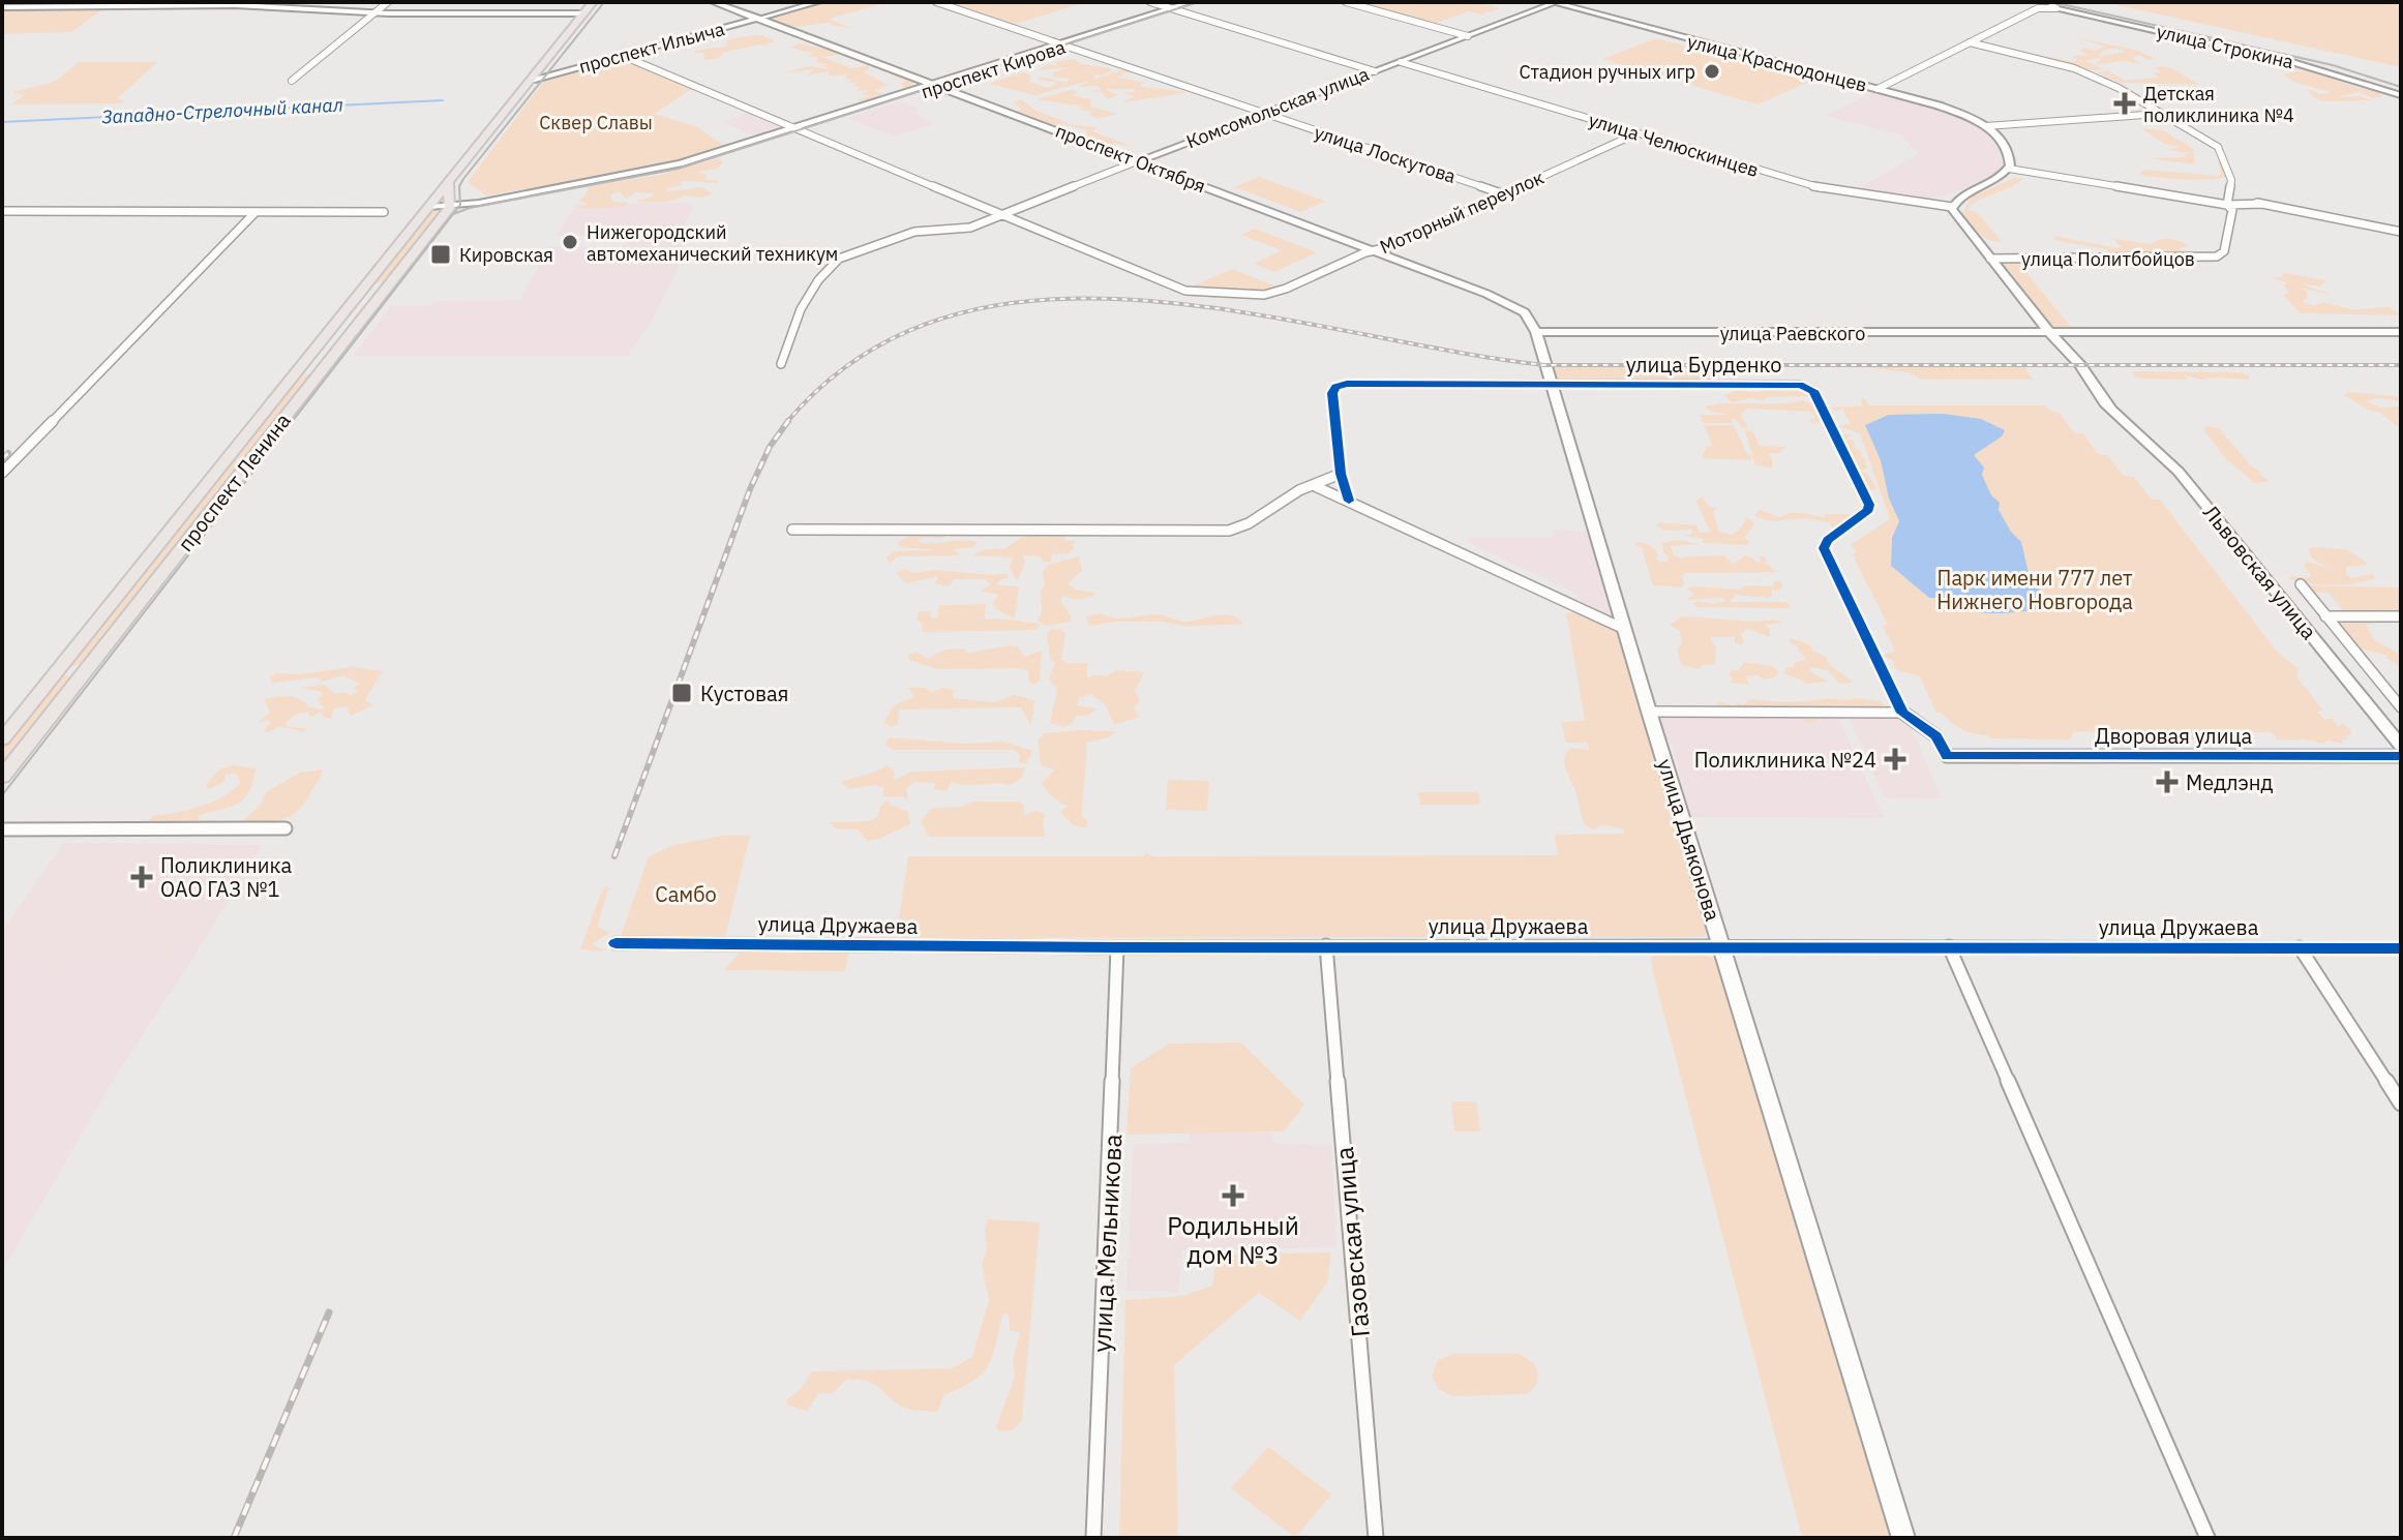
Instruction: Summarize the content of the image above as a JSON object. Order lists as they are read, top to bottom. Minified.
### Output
{"streets":{"main road":["проспект Ильича","улица Краснодонцев","проспект Октября","проспект Ленина","Львовская улица","улица Дьяконова"],"street":["улица Строкина","проспект Кирова","Комсомольская улица","улица Челюскинцев","улица Лоскутова","Моторный переулок","улица Политбойцов","улица Раевского","улица Бурденко","Дворовая улица","улица Дружаева","Газовская улица","улица Мельникова"]},"crossings":[["проспект Ильича","проспект Октября"],["проспект Ильича","Моторный переулок"],["проспект Ильича","проспект Ленина"],["улица Краснодонцев","Комсомольская улица"],["проспект Кирова","улица Лоскутова"],["проспект Кирова","проспект Октября"],["проспект Кирова","Моторный переулок"],["проспект Кирова","проспект Ленина"],["Комсомольская улица","улица Челюскинцев"],["Комсомольская улица","улица Лоскутова"],["Комсомольская улица","проспект Октября"],["Комсомольская улица","Моторный переулок"],["улица Челюскинцев","Моторный переулок"],["улица Челюскинцев","Львовская улица"],["улица Лоскутова","Моторный переулок"],["проспект Октября","Моторный переулок"],["проспект Октября","улица Раевского"],["проспект Октября","улица Дьяконова"],["улица Политбойцов","Львовская улица"],["улица Раевского","Львовская улица"],["улица Раевского","улица Дьяконова"],["улица Бурденко","Дворовая улица"],["улица Бурденко","улица Дьяконова"],["улица Дьяконова","улица Дружаева"],["улица Дружаева","Газовская улица"],["улица Дружаева","улица Мельникова"]],"water":["Западно-Стрелочный канал"],"parks":["Сквер Славы","Парк имени 777 лет Нижнего Новгорода","Самбо"],"places":{"other":["Стадион ручных игр","Нижегородский автомеханический техникум"],"health":["Детская поликлиника №4","Поликлиника №24","Медлэнд","Поликлиника ОАО ГАЗ №1","Родильный дом №3"],"transit":["Кировская","Кустовая"]}}
